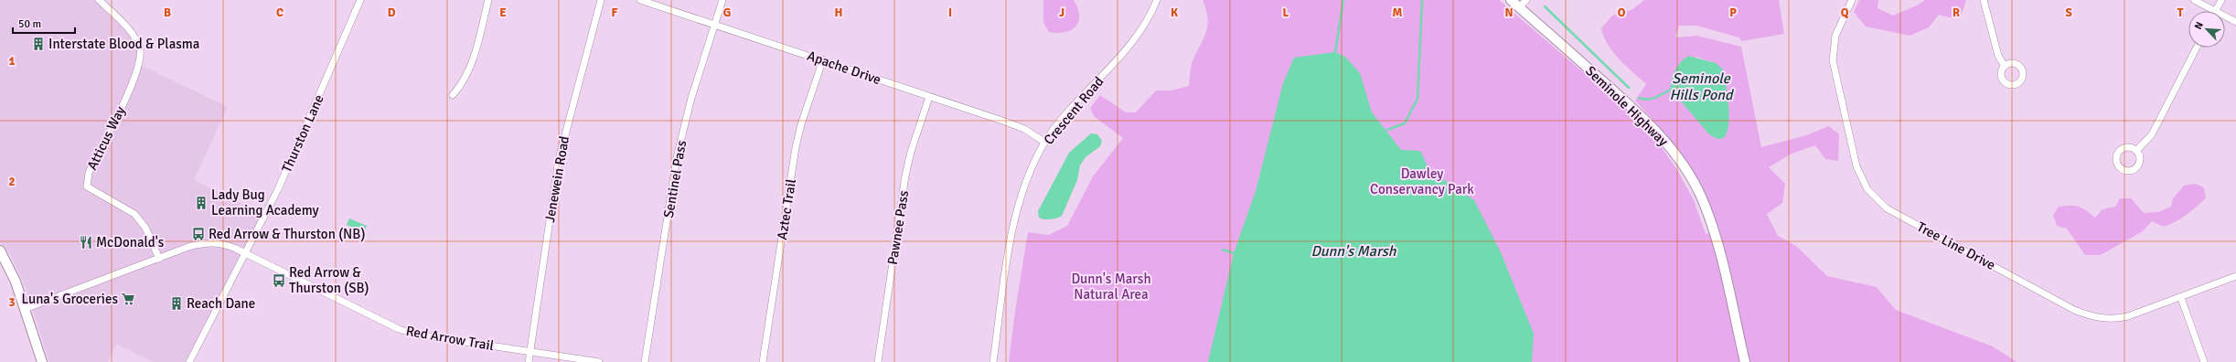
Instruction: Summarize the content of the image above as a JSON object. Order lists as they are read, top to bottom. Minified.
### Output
{"streets":{"street":["Apache Drive","Seminole Highway","Crescent Road","Thurston Lane","Atticus Way","Jenewein Road","Sentinel Pass","Aztec Trail","Pawnee Pass","Tree Line Drive","Red Arrow Trail"]},"crossings":[["Apache Drive","Crescent Road"],["Apache Drive","Sentinel Pass"],["Apache Drive","Aztec Trail"],["Apache Drive","Pawnee Pass"],["Thurston Lane","Red Arrow Trail"],["Atticus Way","Red Arrow Trail"],["Jenewein Road","Red Arrow Trail"]],"water":["Seminole Hills Pond","Dunn's Marsh"],"parks":["Dawley Conservancy Park","Dunn's Marsh Natural Area"],"places":{"building":["Interstate Blood & Plasma","Lady Bug Learning Academy","Reach Dane"],"bus stop":["Red Arrow & Thurston (NB)","Red Arrow & Thurston (SB)"],"restaurant":["McDonald's"],"supermarket":["Luna's Groceries"]},"scale_bar":"50 m","north":"top left","grid":{"columns":["B","C","D","E","F","G","H","I","J","K","L","M","N","O","P","Q","R","S","T"],"rows":["1","2","3"]}}
